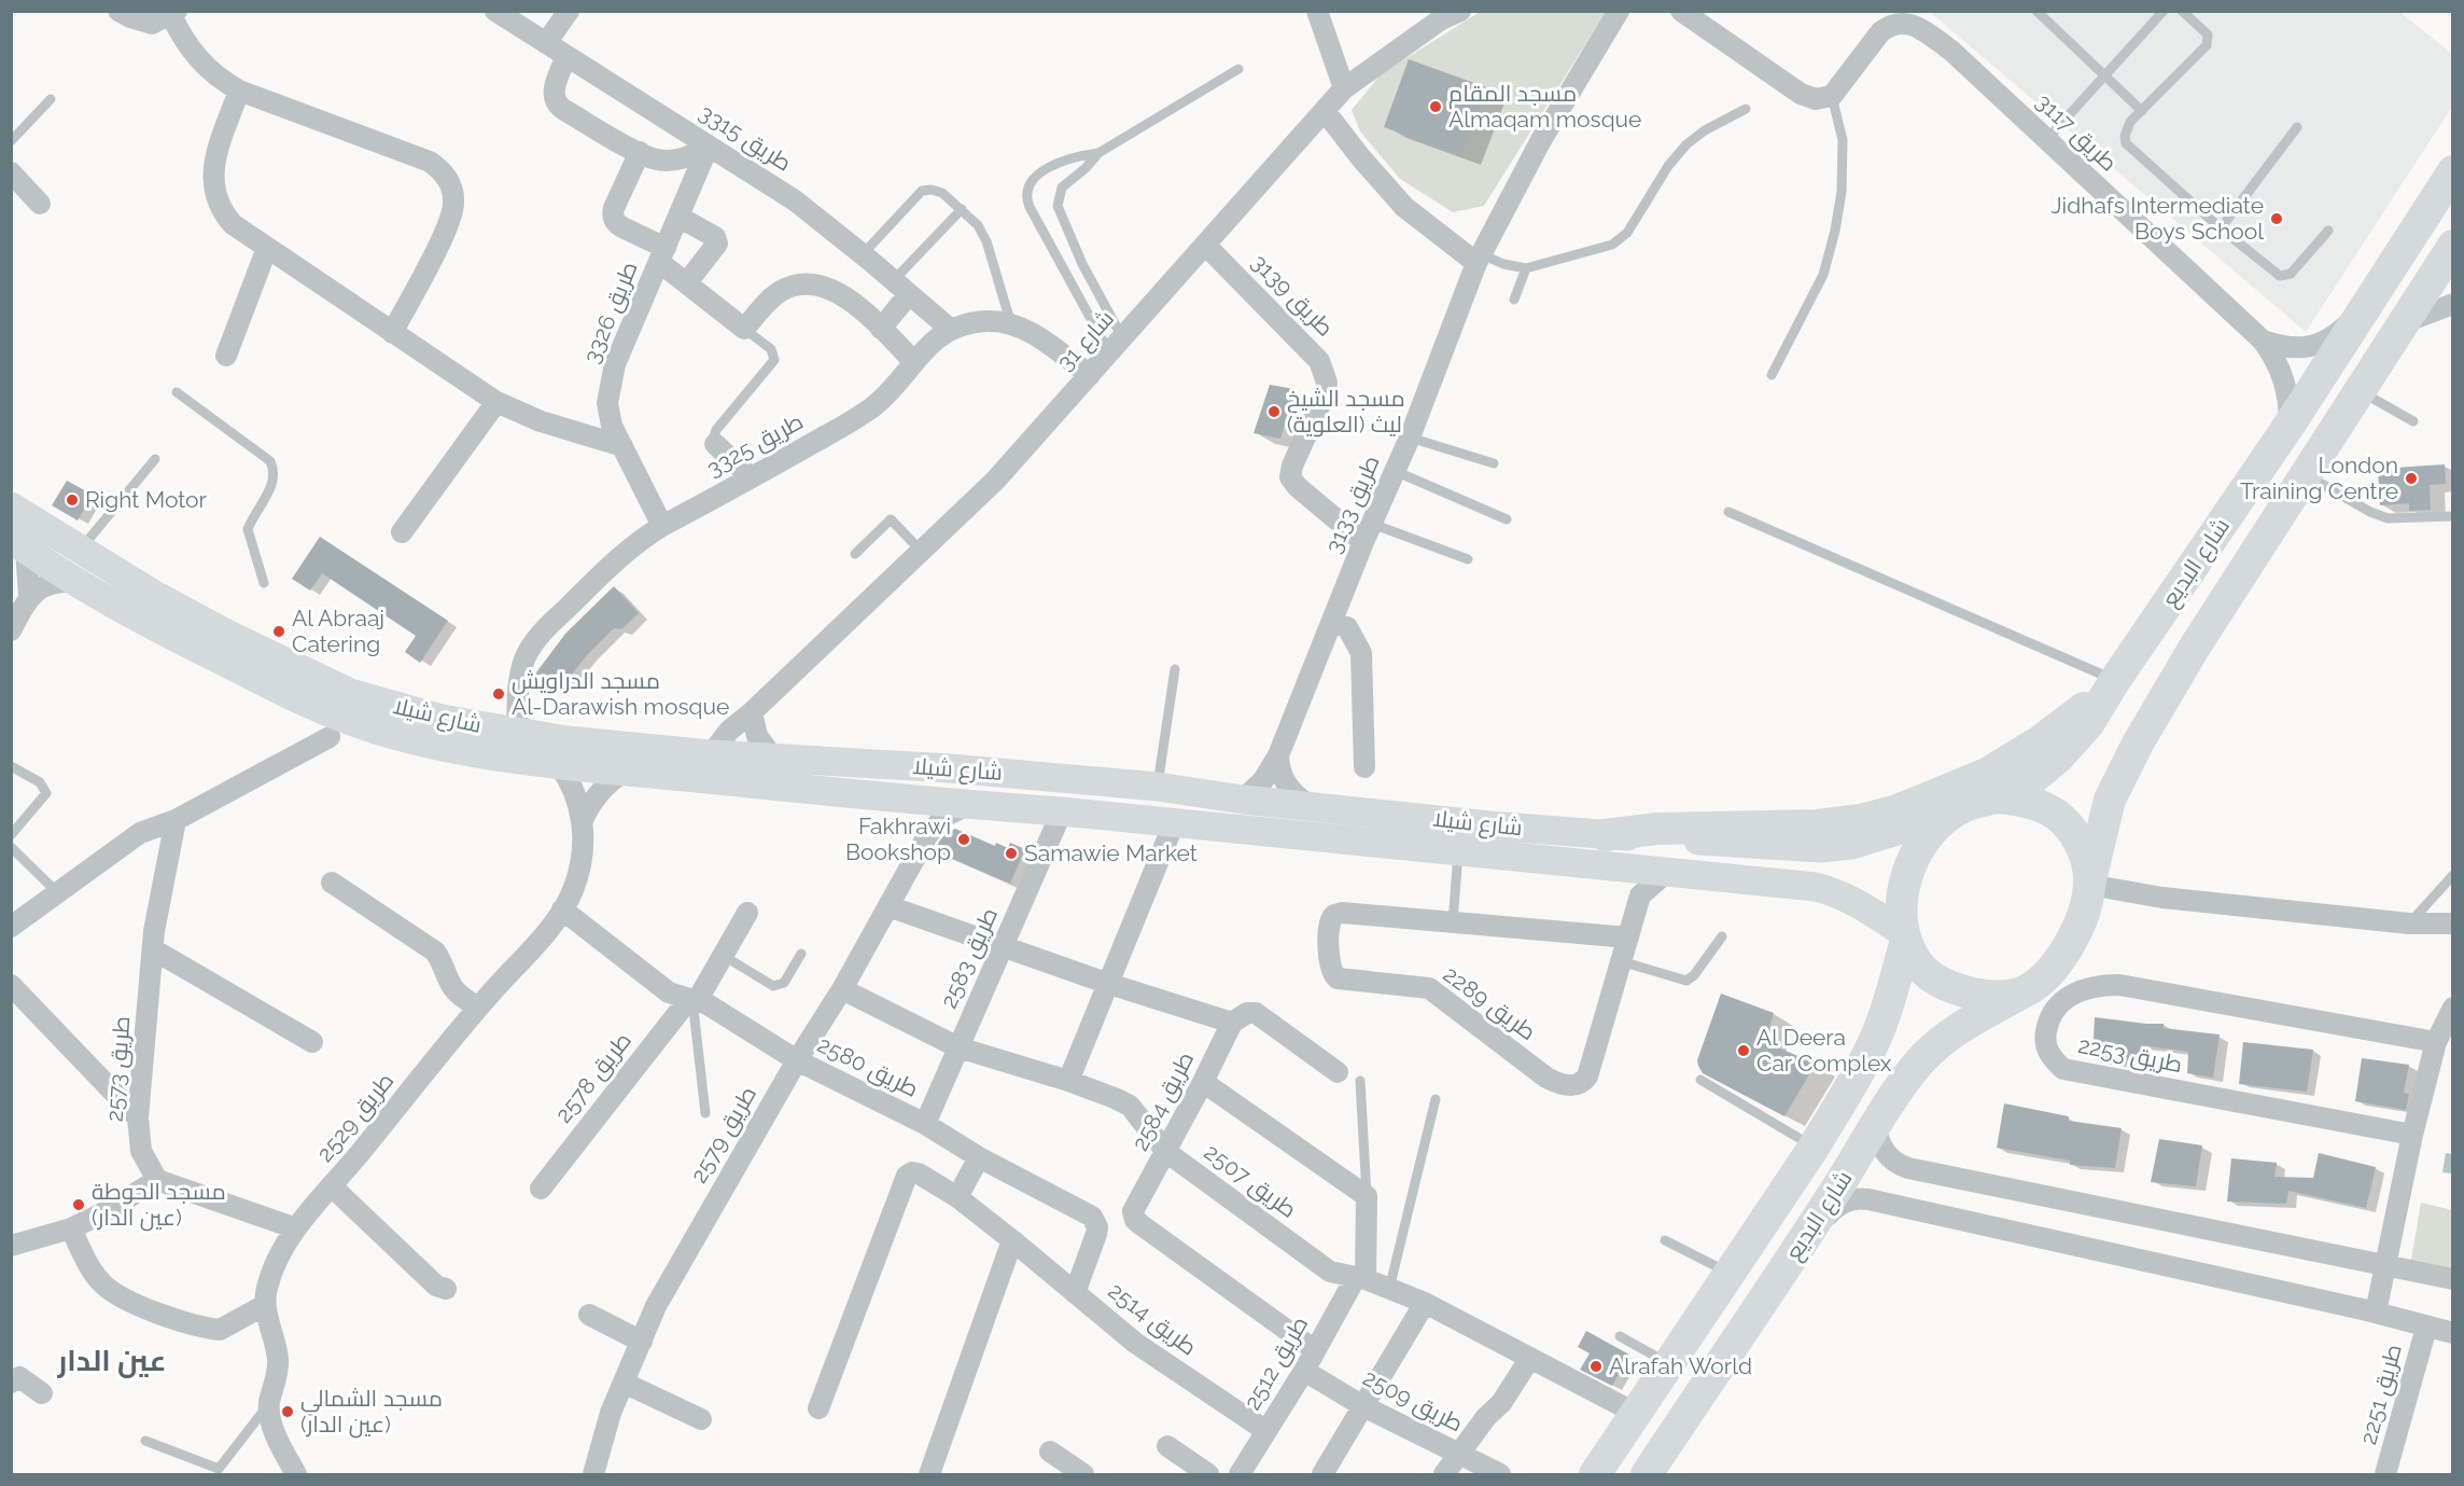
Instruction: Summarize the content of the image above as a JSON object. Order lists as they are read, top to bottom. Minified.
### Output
{"streets":{"main road":["شارع البديع","شارع شيلا"],"street":["طريق 3117","طريق 3315","طريق 3139","طريق 3326","شارع 31","طريق 3325","طريق 3133","طريق 2583","طريق 2289","طريق 2253","طريق 2580","طريق 2573","طريق 2578","طريق 2584","طريق 2529","طريق 2579","طريق 2507","طريق 2514","طريق 2512","طريق 2251","طريق 2509"]},"crossings":[["طريق 3117","شارع البديع"],["طريق 3315","طريق 3326"],["طريق 3315","طريق 3325"],["طريق 3139","شارع 31"],["طريق 3139","طريق 3133"],["طريق 3326","طريق 3325"],["شارع 31","طريق 3325"],["شارع 31","شارع شيلا"],["طريق 3325","شارع شيلا"],["طريق 3133","شارع شيلا"],["شارع البديع","شارع شيلا"],["شارع البديع","طريق 2507"],["شارع شيلا","طريق 2583"],["شارع شيلا","طريق 2529"],["شارع شيلا","طريق 2579"],["طريق 2583","طريق 2580"],["طريق 2583","طريق 2507"],["طريق 2580","طريق 2578"],["طريق 2580","طريق 2529"],["طريق 2580","طريق 2579"],["طريق 2580","طريق 2514"],["طريق 2584","طريق 2507"],["طريق 2584","طريق 2512"],["طريق 2579","طريق 2507"],["طريق 2507","طريق 2512"],["طريق 2514","طريق 2512"],["طريق 2512","طريق 2509"]],"districts":["عين الدار"],"places":["مسجد المقام Almaqam mosque","Jidhafs Intermediate Boys School","مسجد الشيخ ليث (العلوية)","London Training Centre","Right Motor","Al Abraaj Catering","مسجد الدراويش Al-Darawish mosque","Fakhrawi Bookshop","Samawie Market","Al Deera Car Complex","مسجد الحوطة (عين الدار)","Alrafah World","مسجد الشمالي (عين الدار)"]}
